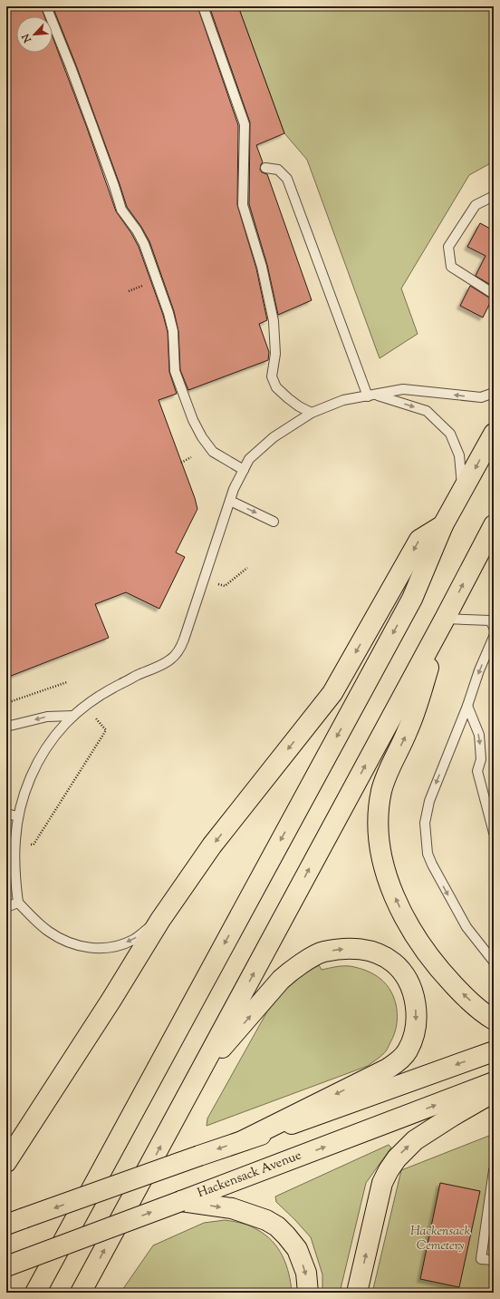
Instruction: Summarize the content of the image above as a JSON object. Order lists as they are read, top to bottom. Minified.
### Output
{"streets":{"main road":["Hackensack Avenue"]},"parks":["Hackensack Cemetery"],"north":"bottom left"}
